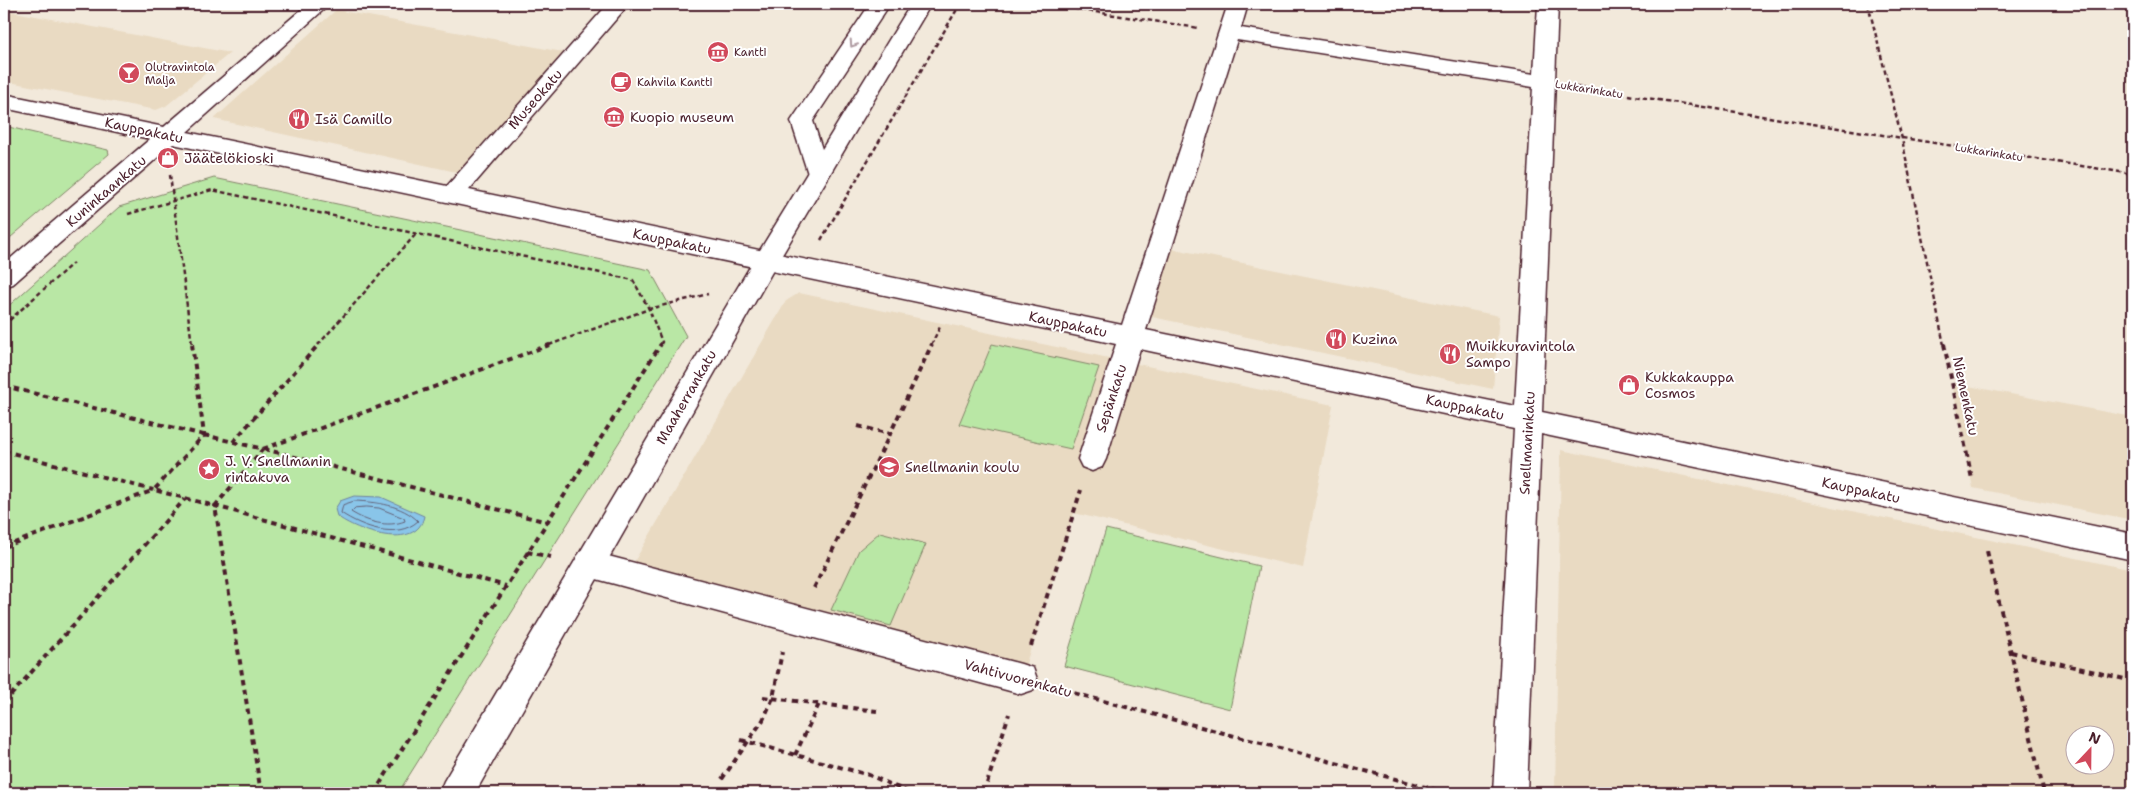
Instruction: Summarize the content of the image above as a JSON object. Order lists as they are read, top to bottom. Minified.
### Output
{"streets":{"street":["Lukkarinkatu","Museokatu","Kauppakatu","Kuninkaankatu","Maaherrankatu","Sepänkatu","Snellmaninkatu","Vahtivuorenkatu"],"path":["Niemenkatu"]},"crossings":[["Lukkarinkatu","Niemenkatu"],["Lukkarinkatu","Sepänkatu"],["Lukkarinkatu","Snellmaninkatu"],["Museokatu","Kauppakatu"],["Kauppakatu","Kuninkaankatu"],["Kauppakatu","Niemenkatu"],["Kauppakatu","Maaherrankatu"],["Kauppakatu","Sepänkatu"],["Kauppakatu","Snellmaninkatu"],["Maaherrankatu","Vahtivuorenkatu"]],"places":{"museum":["Kantti","Kuopio museum"],"bar":["Olutravintola Malja"],"cafe":["Kahvila Kantti"],"restaurant":["Isä Camillo","Kuzina","Muikkuravintola Sampo"],"shop":["Jäätelökioski","Kukkakauppa Cosmos"],"school or university":["Snellmanin koulu"],"place":["J. V. Snellmanin rintakuva"]},"north":"top"}
